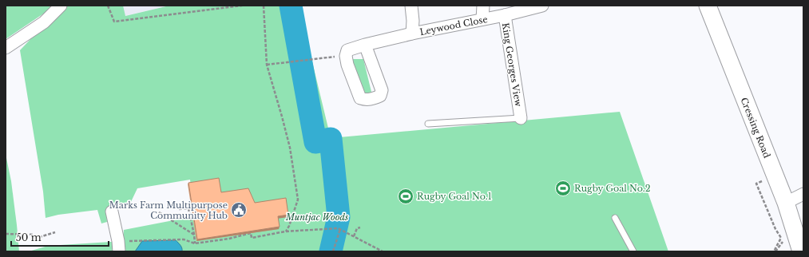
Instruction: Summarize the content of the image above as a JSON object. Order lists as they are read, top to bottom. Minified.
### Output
{"streets":{"street":["Leywood Close","King Georges View","Cressing Road"]},"crossings":[["Leywood Close","King Georges View"]],"parks":["Muntjac Woods"],"places":{"sports":["Rugby Goal No.2","Rugby Goal No.1"],"public building":["Marks Farm Multipurpose Community Hub"]},"scale_bar":"50 m"}
